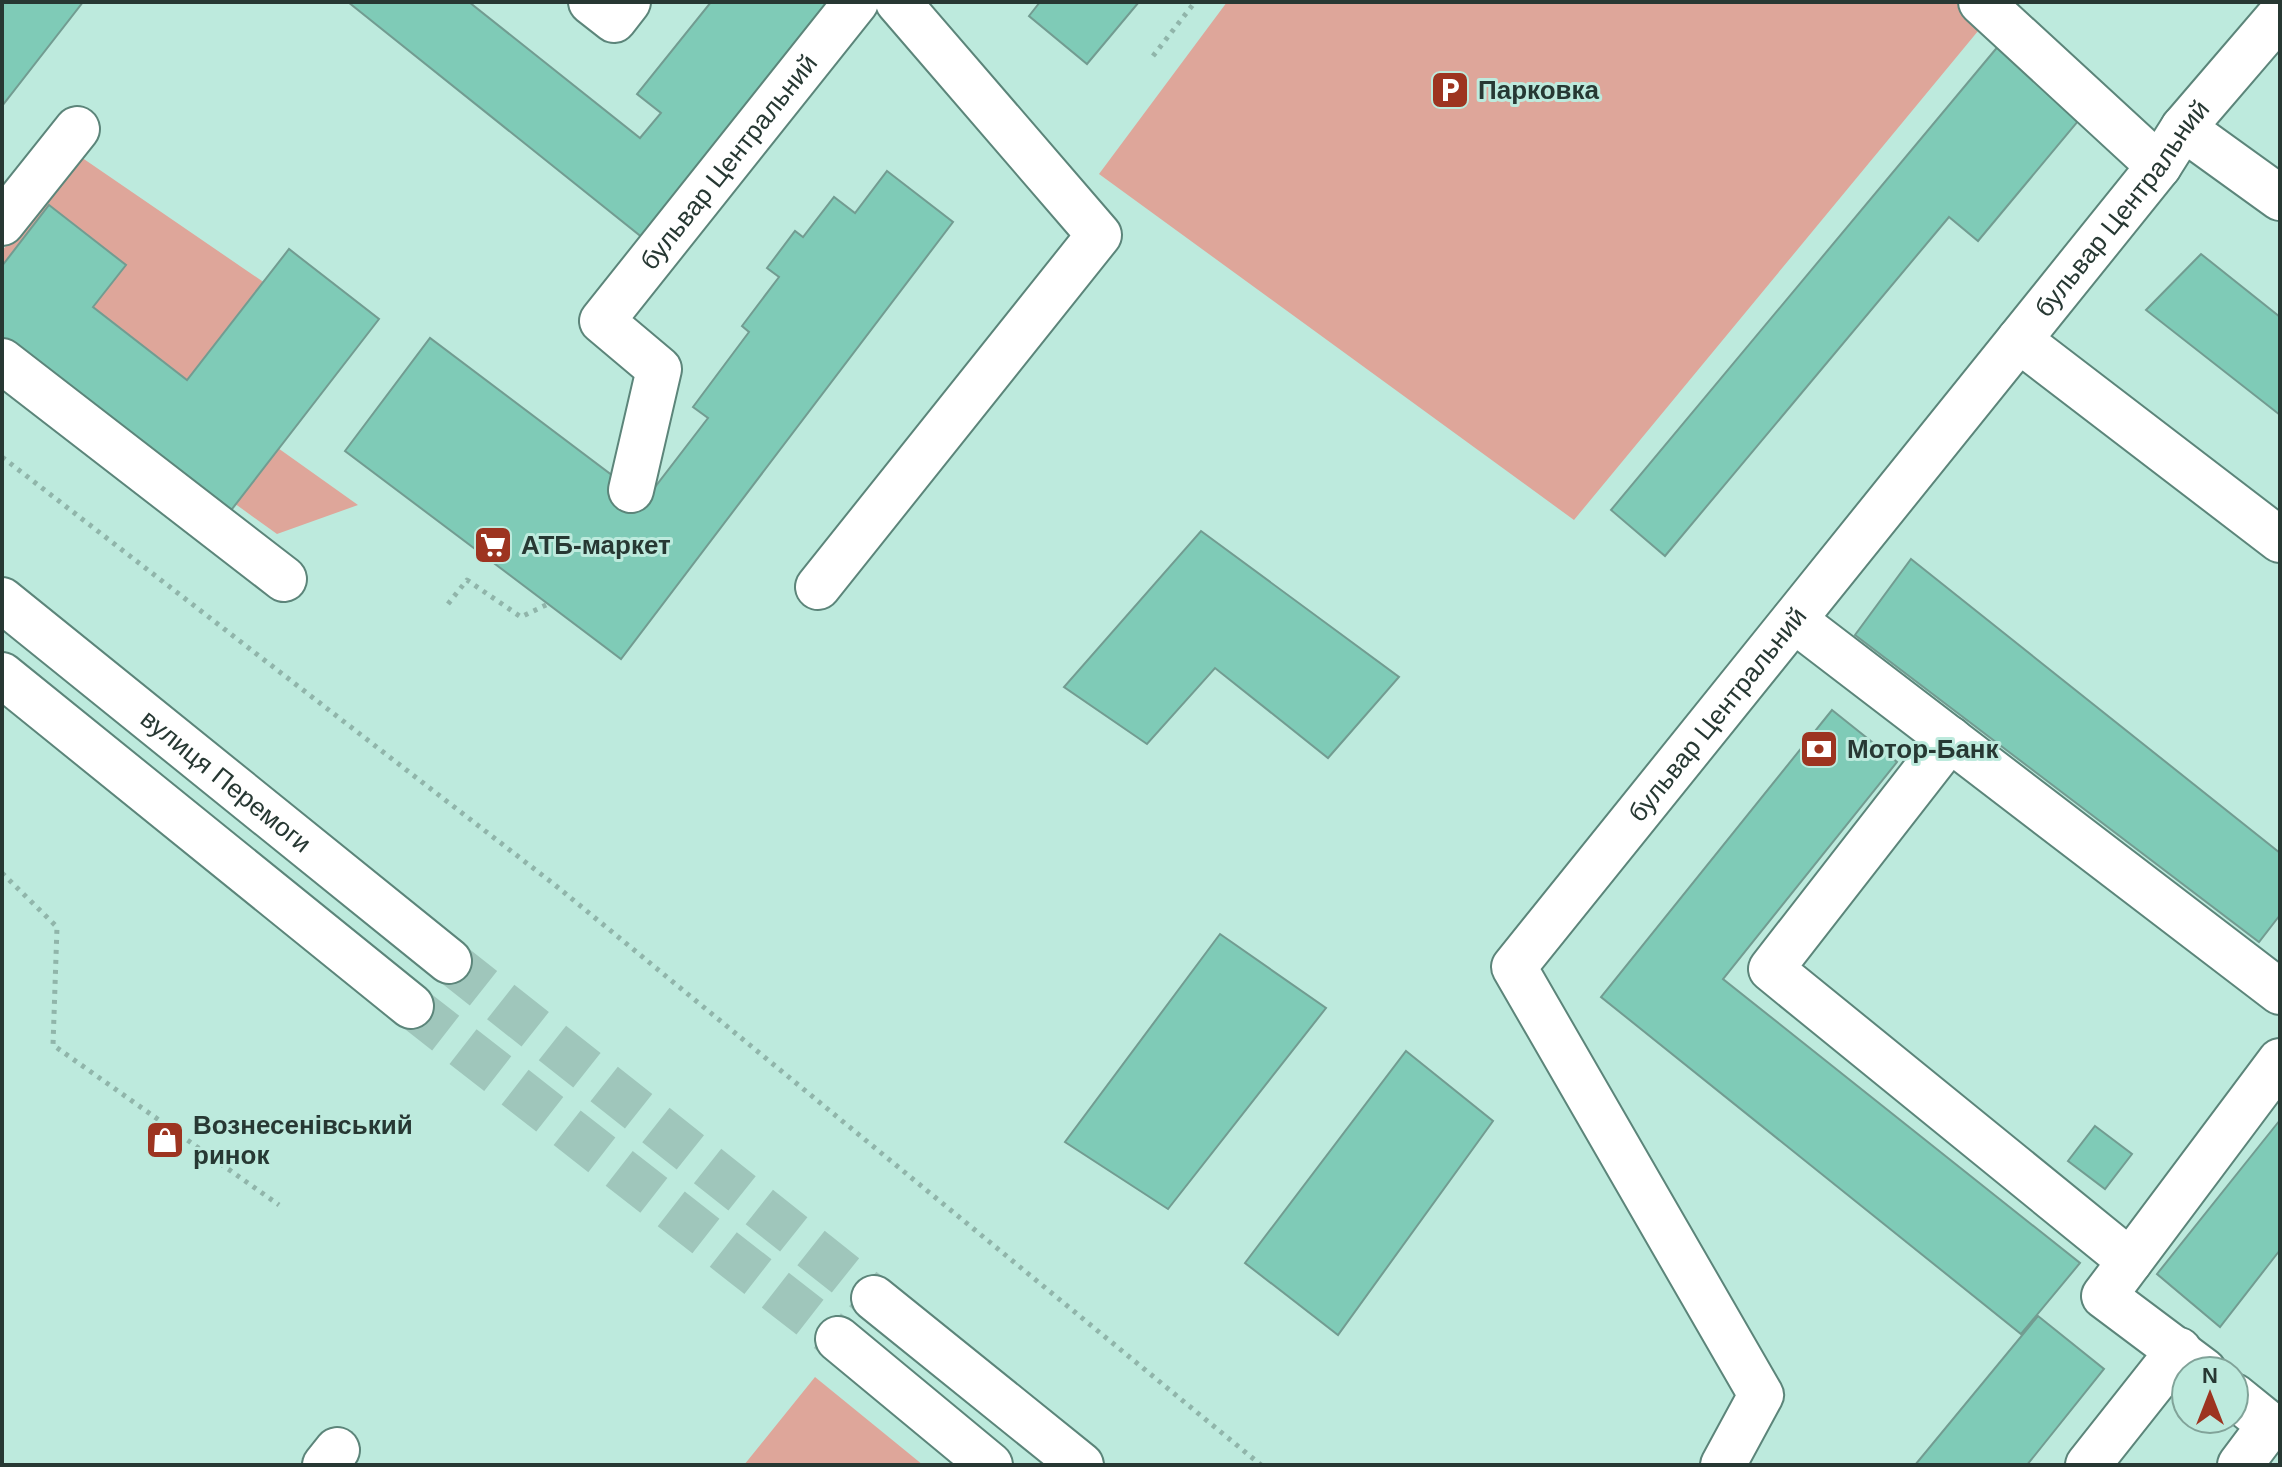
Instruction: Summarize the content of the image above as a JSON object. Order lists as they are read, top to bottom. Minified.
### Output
{"streets":{"street":["бульвар Центральний","вулиця Перемоги"]},"places":{"parking":["Парковка"],"supermarket":["АТБ-маркет"],"bank":["Мотор-Банк"],"shop":["Вознесенівський ринок"]},"north":"top"}
